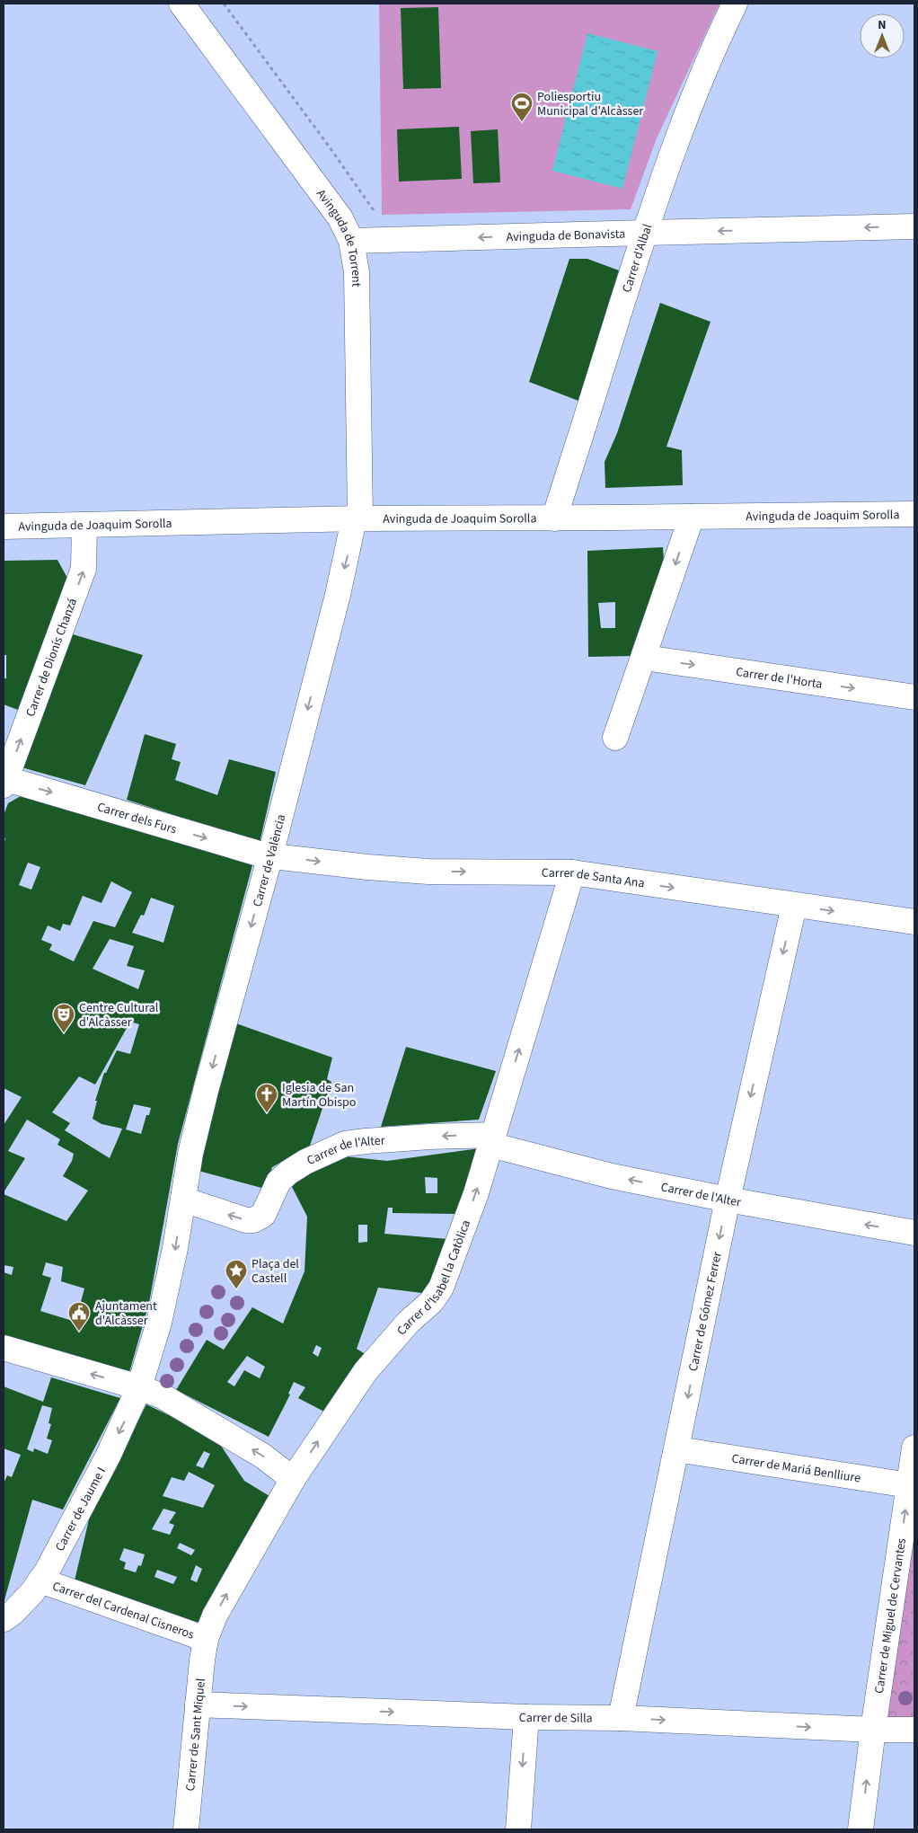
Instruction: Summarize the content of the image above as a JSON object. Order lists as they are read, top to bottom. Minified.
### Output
{"streets":{"street":["Avinguda de Bonavista","Avinguda de Torrent","Carrer d'Albal","Avinguda de Joaquim Sorolla","Carrer de Dionís Chanzá","Carrer de l'Horta","Carrer dels Furs","Carrer de València","Carrer de Santa Ana","Carrer de l'Alter","Carrer d'Isabel la Catòlica","Carrer de Gómez Ferrer","Carrer de Mariá Benlliure","Carrer de Jaume I","Carrer del Cardenal Cisneros","Carrer de Miguel de Cervantes","Carrer de Silla","Carrer de Sant Miquel"]},"crossings":[["Avinguda de Bonavista","Avinguda de Torrent"],["Avinguda de Bonavista","Carrer d'Albal"],["Avinguda de Torrent","Avinguda de Joaquim Sorolla"],["Avinguda de Torrent","Carrer de València"],["Carrer d'Albal","Avinguda de Joaquim Sorolla"],["Avinguda de Joaquim Sorolla","Carrer de Dionís Chanzá"],["Avinguda de Joaquim Sorolla","Carrer de València"],["Carrer de Dionís Chanzá","Carrer dels Furs"],["Carrer dels Furs","Carrer de València"],["Carrer dels Furs","Carrer de Santa Ana"],["Carrer de València","Carrer de Santa Ana"],["Carrer de València","Carrer de l'Alter"],["Carrer de Santa Ana","Carrer d'Isabel la Catòlica"],["Carrer de Santa Ana","Carrer de Gómez Ferrer"],["Carrer de l'Alter","Carrer d'Isabel la Catòlica"],["Carrer de l'Alter","Carrer de Gómez Ferrer"],["Carrer d'Isabel la Catòlica","Carrer del Cardenal Cisneros"],["Carrer d'Isabel la Catòlica","Carrer de Sant Miquel"],["Carrer de Gómez Ferrer","Carrer de Mariá Benlliure"],["Carrer de Gómez Ferrer","Carrer de Silla"],["Carrer de Mariá Benlliure","Carrer de Miguel de Cervantes"],["Carrer de Jaume I","Carrer del Cardenal Cisneros"],["Carrer del Cardenal Cisneros","Carrer de Sant Miquel"],["Carrer de Miguel de Cervantes","Carrer de Silla"],["Carrer de Silla","Carrer de Sant Miquel"]],"one_way":["Avinguda de Bonavista","Carrer de Dionís Chanzá","Carrer de l'Horta","Carrer dels Furs","Carrer de València","Carrer de Santa Ana","Carrer de l'Alter","Carrer d'Isabel la Catòlica","Carrer de Gómez Ferrer","Carrer de Jaume I","Carrer de Miguel de Cervantes","Carrer de Silla"],"places":{"sports":["Poliesportiu Municipal d'Alcàsser"],"theatre":["Centre Cultural d'Alcàsser"],"church":["Iglesia de San Martín Obispo"],"place":["Plaça del Castell"],"public building":["Ajuntament d'Alcàsser"]},"north":"top"}
